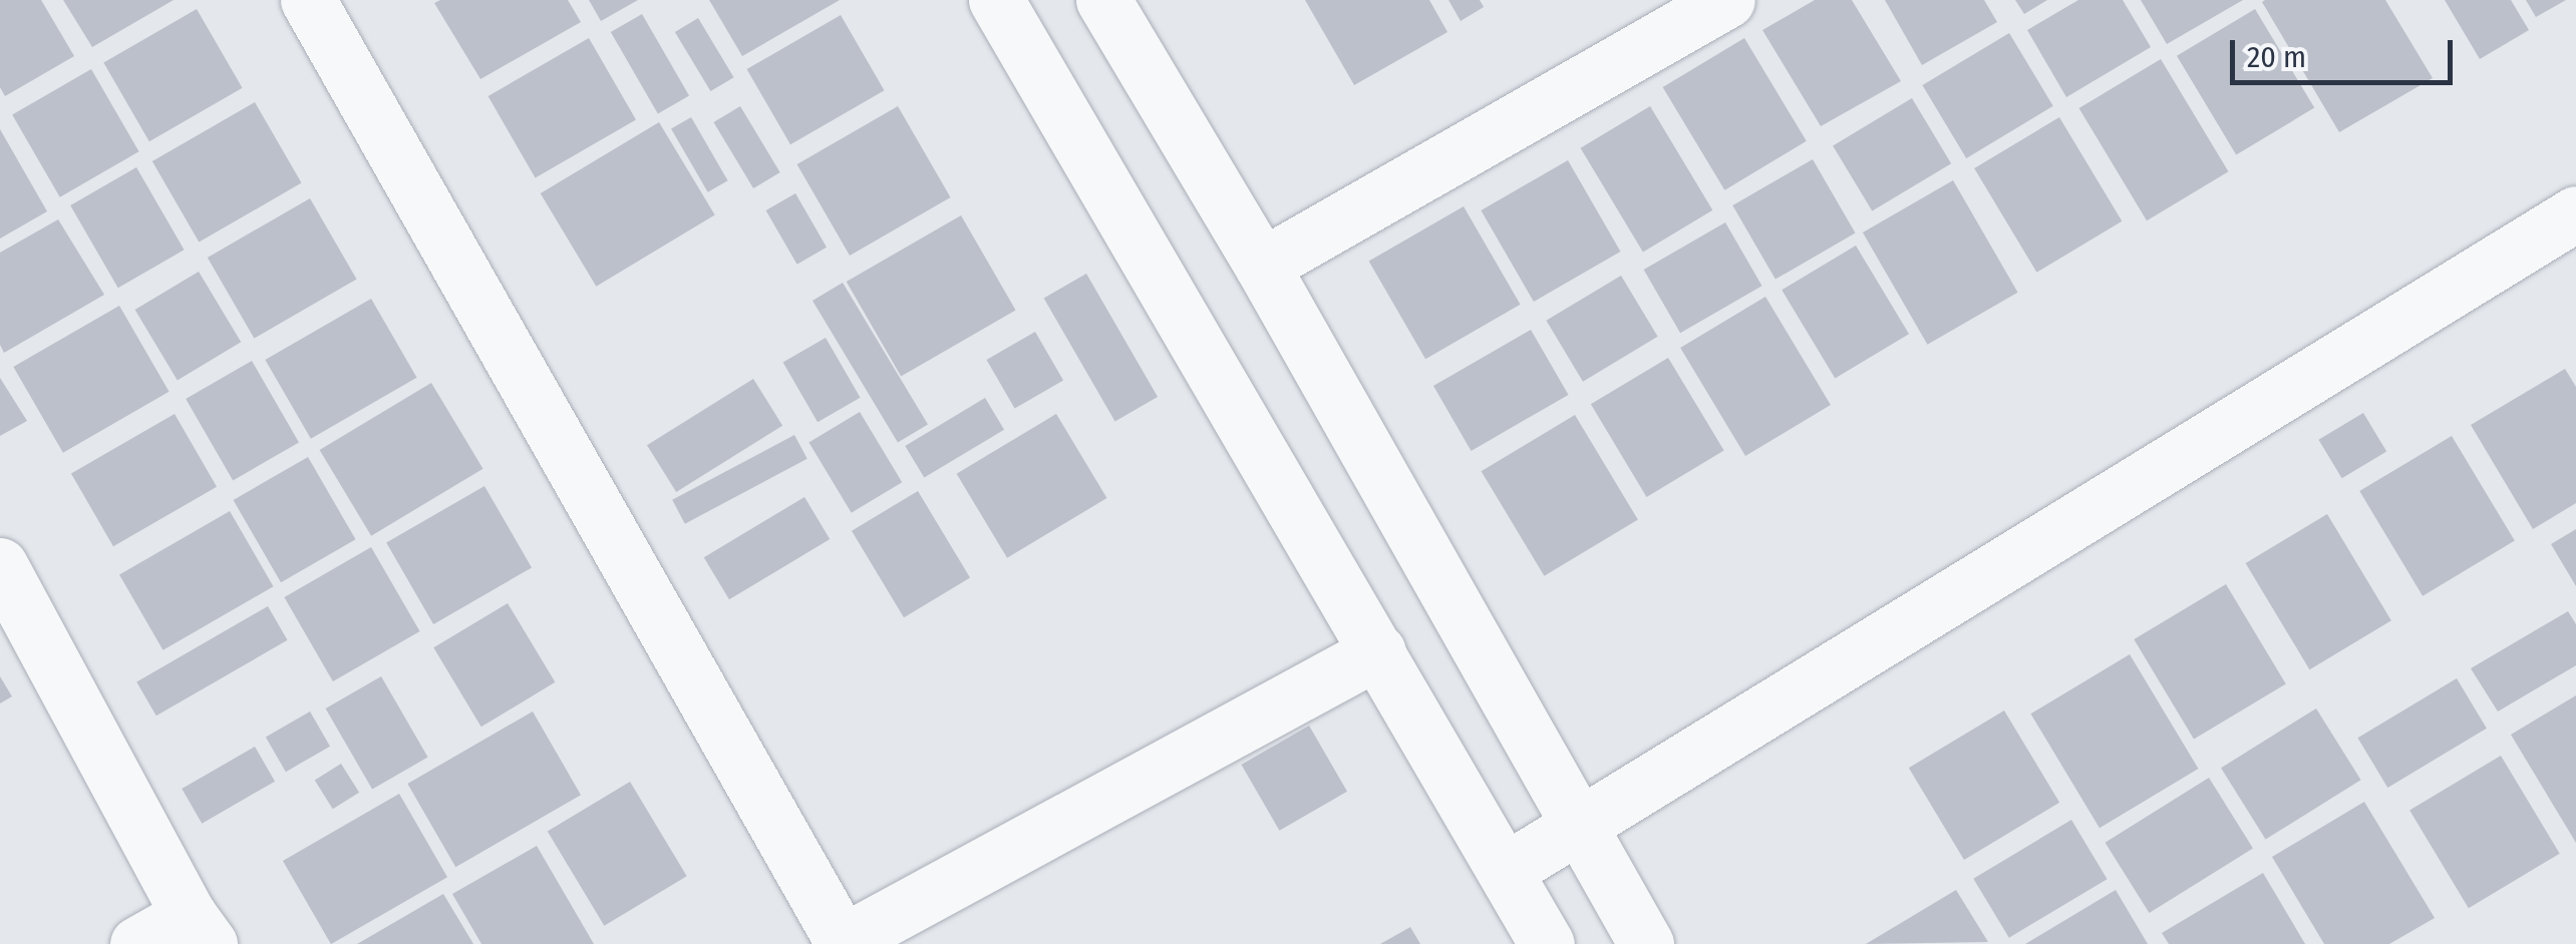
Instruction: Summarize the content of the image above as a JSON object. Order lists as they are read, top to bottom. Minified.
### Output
{"scale_bar":"20 m"}
